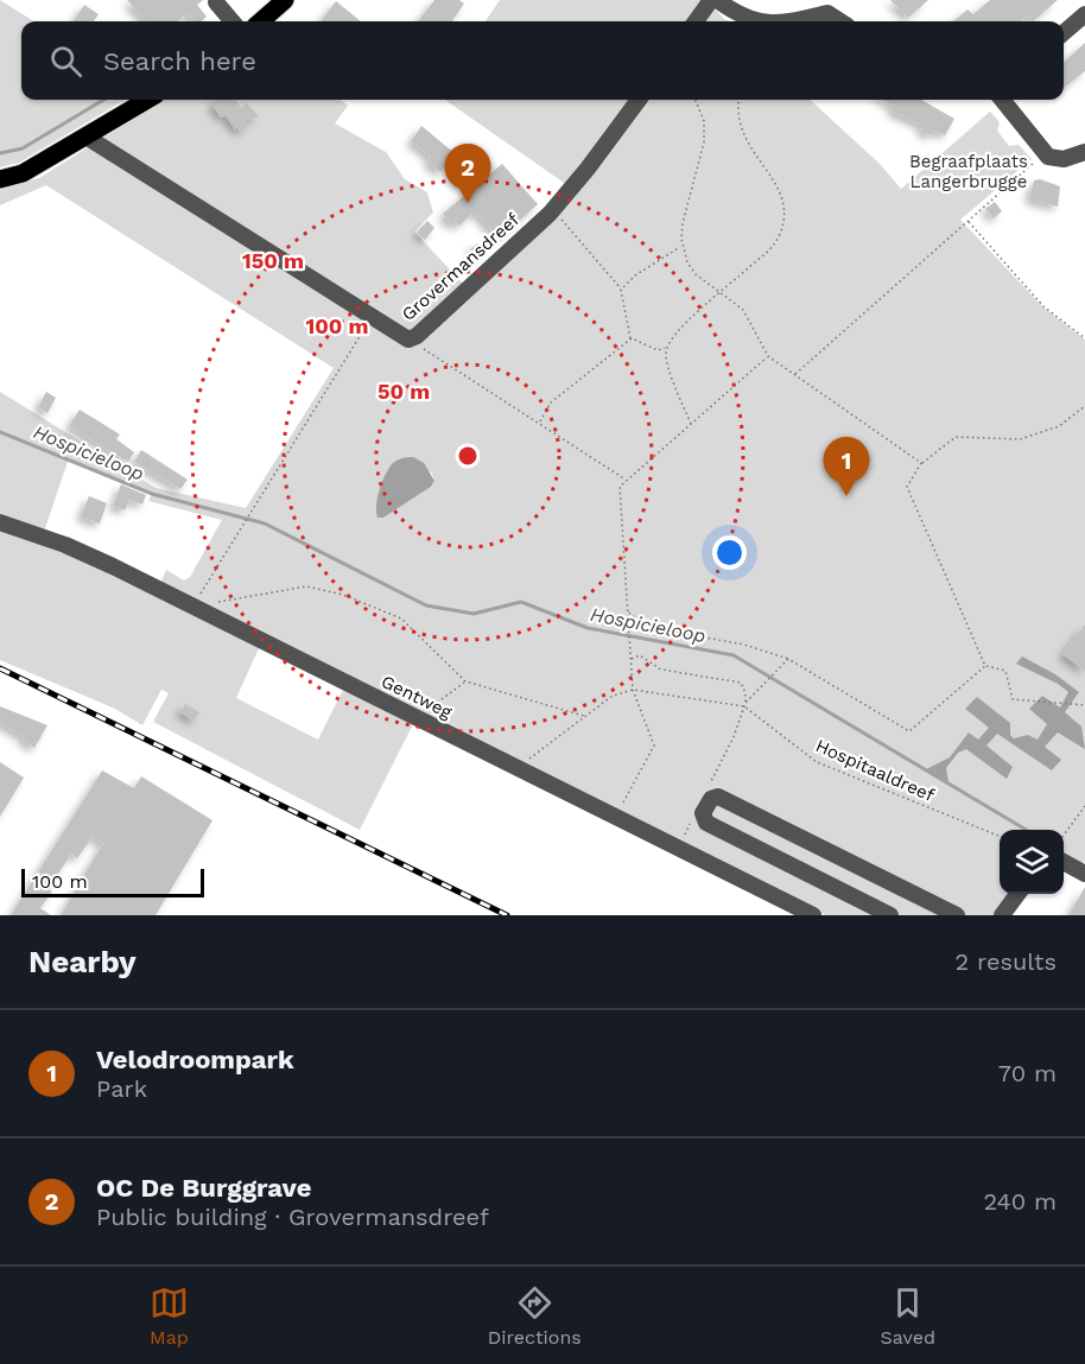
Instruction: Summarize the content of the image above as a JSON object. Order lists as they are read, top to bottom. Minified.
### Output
{"streets":{"street":["Grovermansdreef","Gentweg"],"path":["Hospitaaldreef"]},"water":["Hospicieloop"],"parks":["Begraafplaats Langerbrugge"],"scale_bar":"100 m","page":{"search":"Search here","pins":["2","1"],"scale":"100 m","heading":["Nearby","2 results"],"list":[{"mark":"1","name":"Velodroompark","note":"Park","value":"70 m"},{"mark":"2","name":"OC De Burggrave","note":"Public building · Grovermansdreef","value":"240 m"}],"nav":["Map","Directions","Saved"]},"rings":["150 m","100 m","50 m"]}
